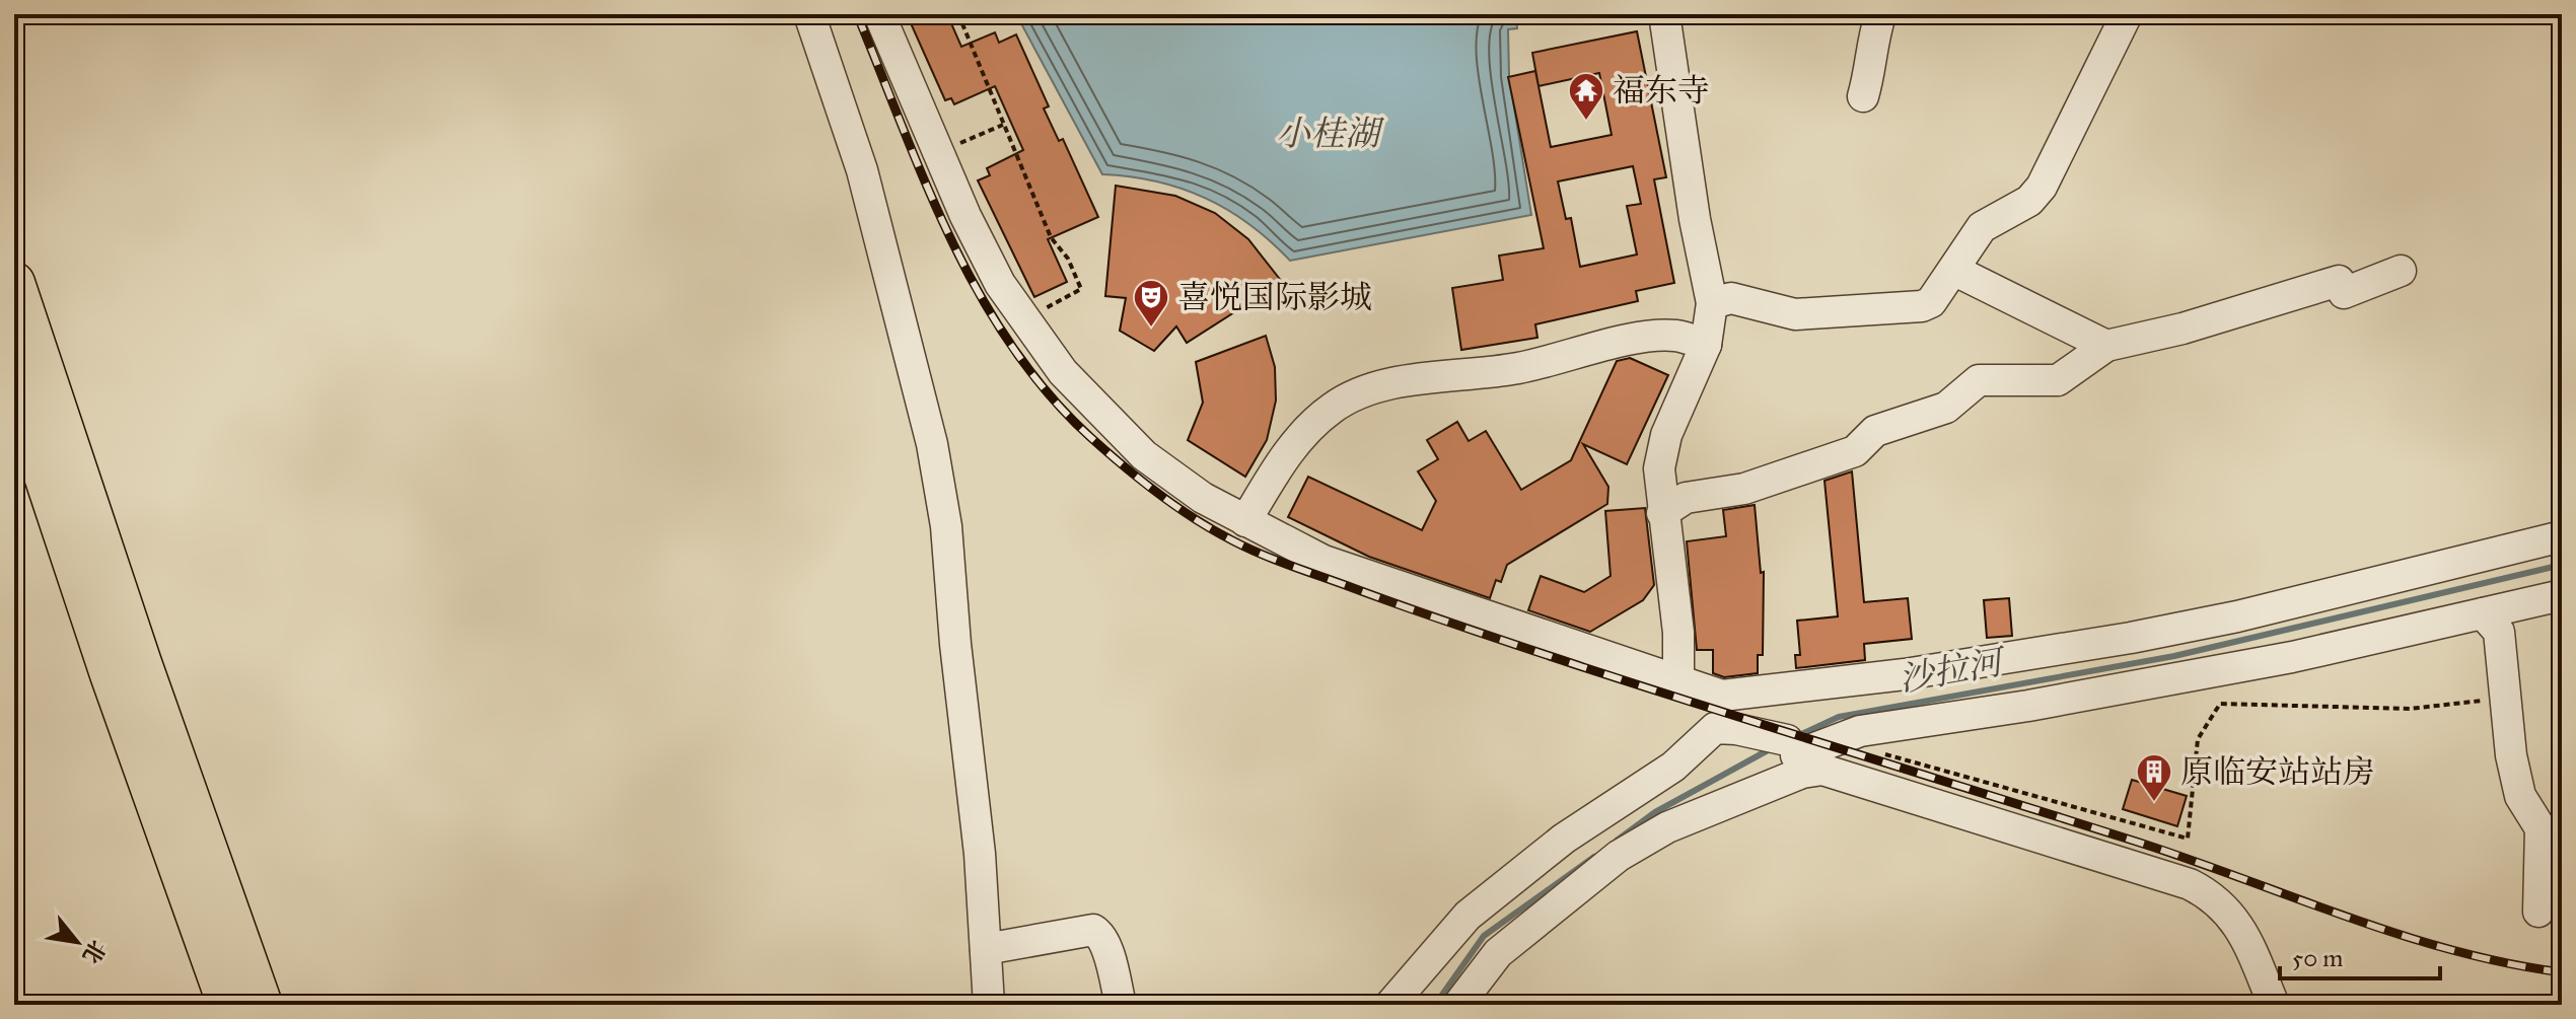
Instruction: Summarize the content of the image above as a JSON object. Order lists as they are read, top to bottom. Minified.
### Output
{"water":["小桂湖","沙拉河"],"places":{"temple":["福东寺"],"theatre":["喜悦国际影城"],"building":["原临安站站房"]},"scale_bar":"50 m","north":"bottom right"}
